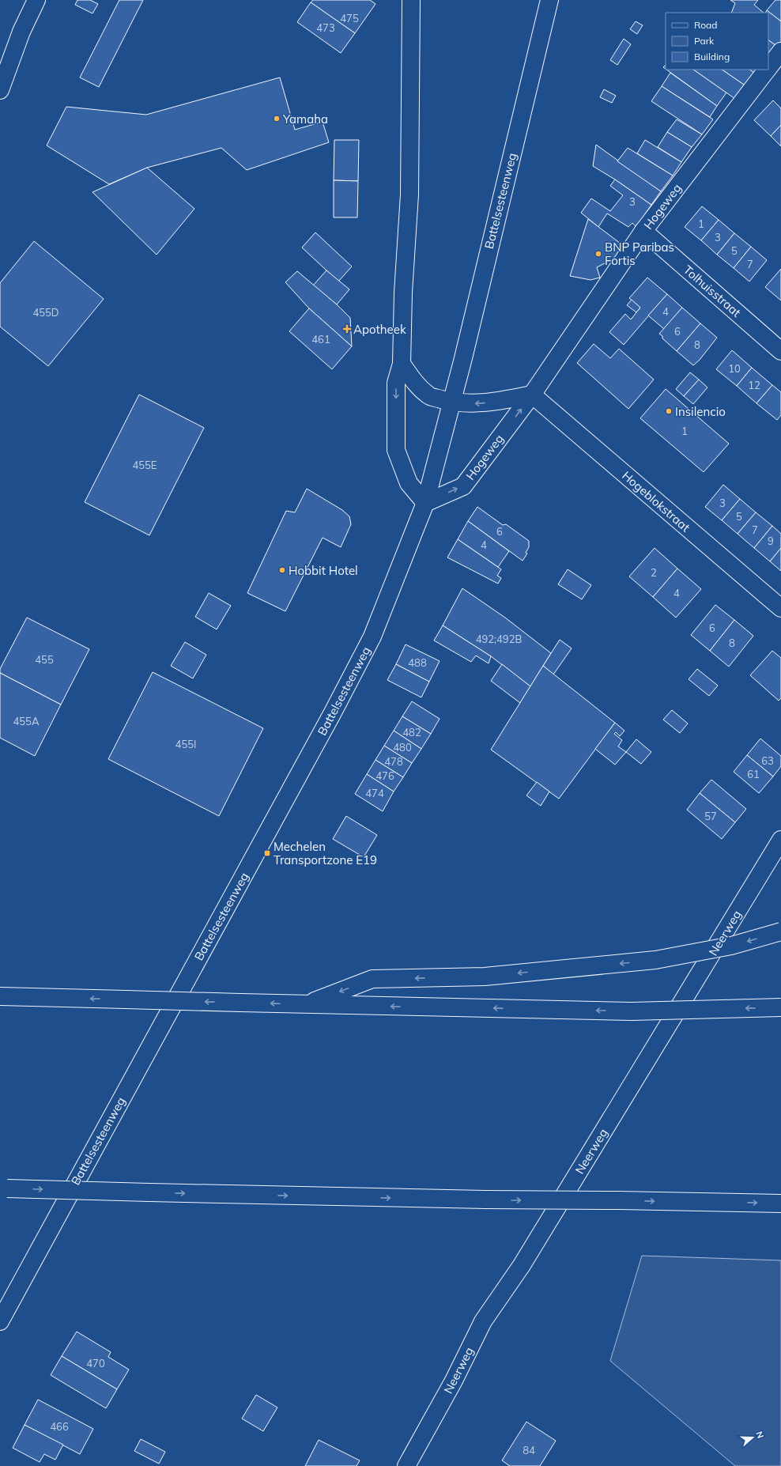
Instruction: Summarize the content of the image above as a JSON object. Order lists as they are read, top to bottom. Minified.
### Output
{"streets":{"main road":["Battelsesteenweg","Hogeweg","Tolhuisstraat","Hogeblokstraat","Neerweg"]},"crossings":[["Battelsesteenweg","Hogeweg"],["Hogeweg","Tolhuisstraat"],["Hogeweg","Hogeblokstraat"]],"places":{"other":["Yamaha","BNP Paribas Fortis","Insilencio","Hobbit Hotel"],"health":["Apotheek"],"transit":["Mechelen Transportzone E19"]},"house_numbers":["475","473","3","1","3","5","7","4","455D","6","461","8","10","12","1","455E","3","5","7","6","9","4","2","4","6","492;492B","8","455","488","455A","482","455I","480","63","478","61","476","474","57","470","466","84"],"legend":["Road","Park","Building"],"north":"right"}
